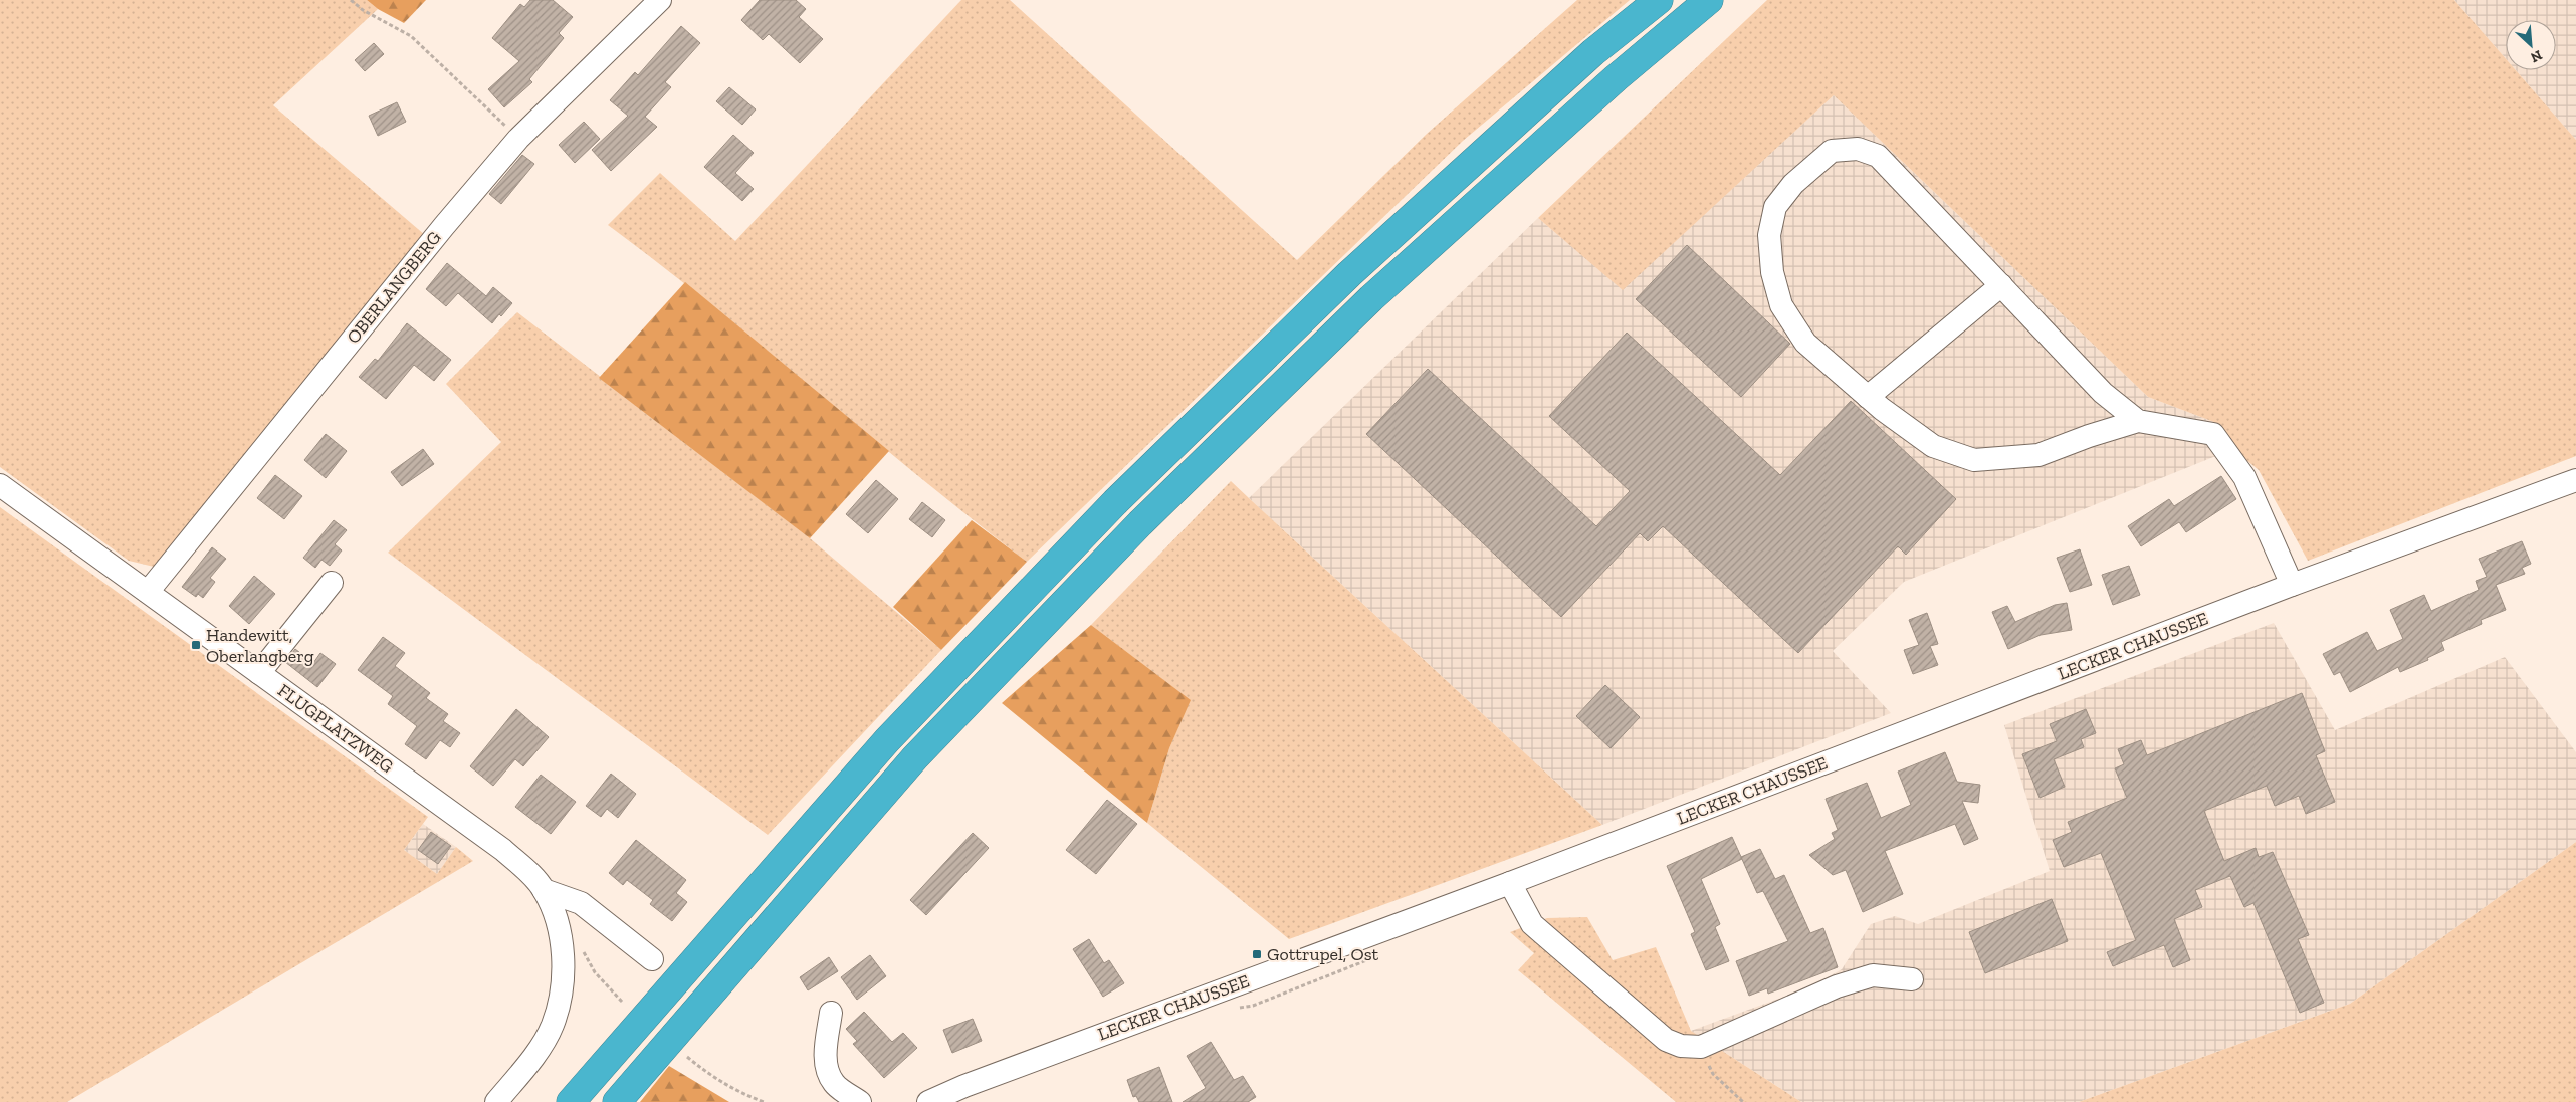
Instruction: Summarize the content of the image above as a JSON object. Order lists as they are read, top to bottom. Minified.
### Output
{"streets":{"street":["OBERLANGBERG","LECKER CHAUSSEE","FLUGPLATZWEG"]},"crossings":[["OBERLANGBERG","FLUGPLATZWEG"]],"places":{"transit":["Handewitt, Oberlangberg","Gottrupel, Ost"]},"north":"bottom right"}
